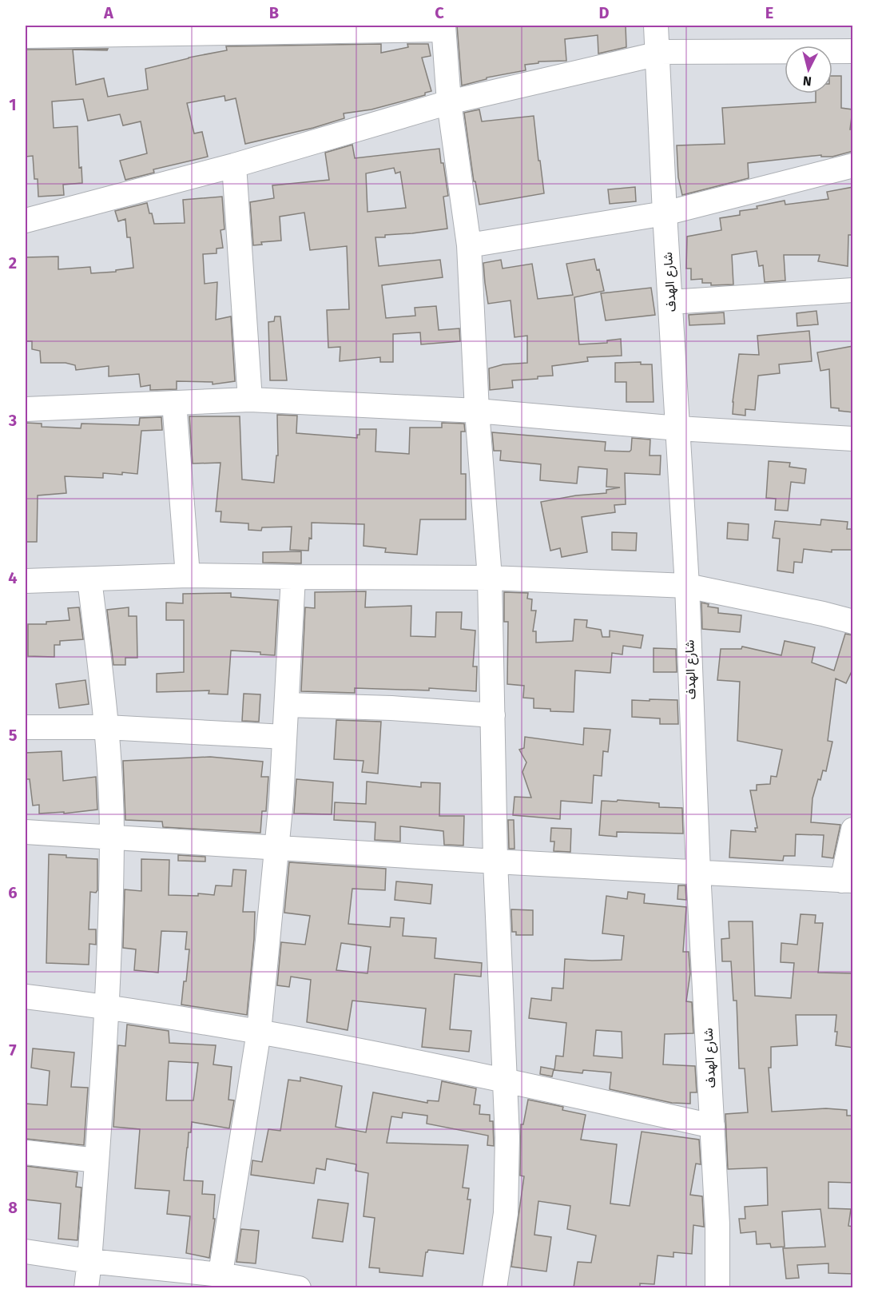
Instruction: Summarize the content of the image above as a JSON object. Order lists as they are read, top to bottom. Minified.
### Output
{"streets":{"street":["شارع الهدف"]},"north":"bottom","grid":{"columns":["A","B","C","D","E"],"rows":["1","2","3","4","5","6","7","8"]}}
